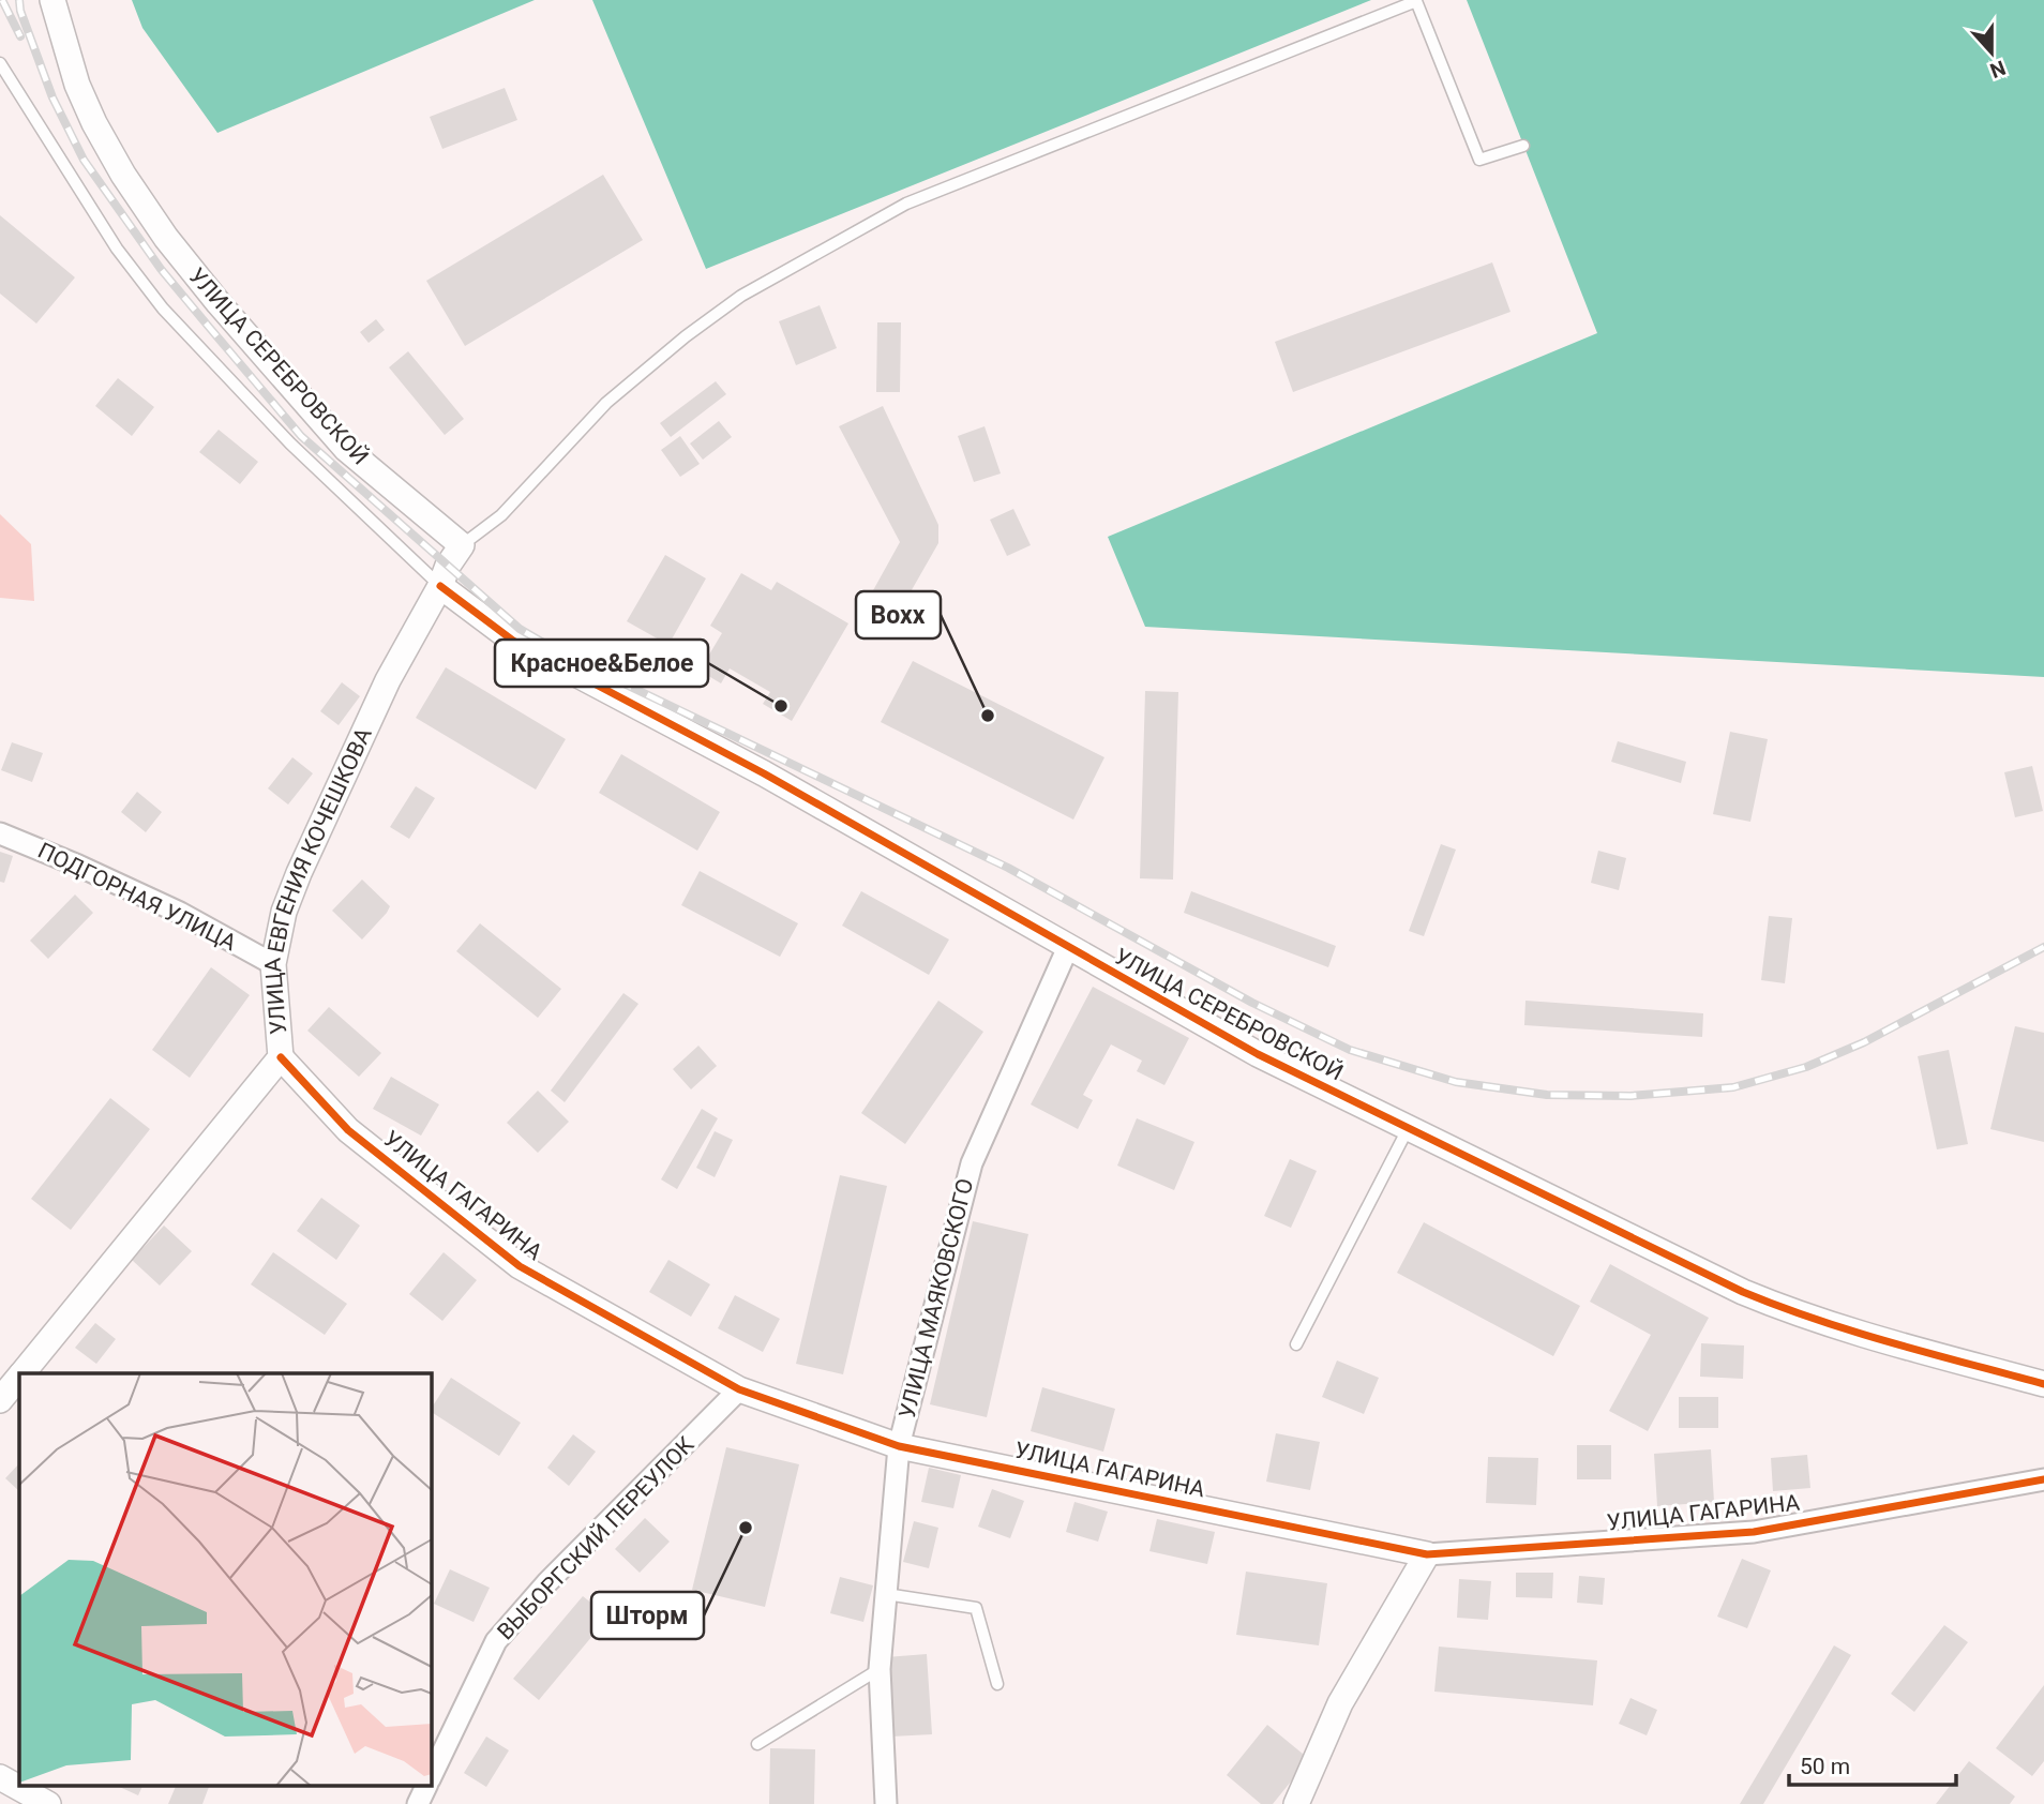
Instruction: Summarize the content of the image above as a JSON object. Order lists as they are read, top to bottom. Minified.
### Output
{"streets":{"street":["УЛИЦА СЕРЕБРОВСКОЙ","УЛИЦА ЕВГЕНИЯ КОЧЕШКОВА","ПОДГОРНАЯ УЛИЦА","УЛИЦА ГАГАРИНА","УЛИЦА МАЯКОВСКОГО","ВЫБОРГСКИЙ ПЕРЕУЛОК"]},"crossings":[["УЛИЦА СЕРЕБРОВСКОЙ","УЛИЦА ЕВГЕНИЯ КОЧЕШКОВА"],["УЛИЦА СЕРЕБРОВСКОЙ","УЛИЦА МАЯКОВСКОГО"],["УЛИЦА ЕВГЕНИЯ КОЧЕШКОВА","ПОДГОРНАЯ УЛИЦА"],["УЛИЦА ЕВГЕНИЯ КОЧЕШКОВА","УЛИЦА ГАГАРИНА"],["УЛИЦА ГАГАРИНА","УЛИЦА МАЯКОВСКОГО"],["УЛИЦА ГАГАРИНА","ВЫБОРГСКИЙ ПЕРЕУЛОК"]],"places":["Красное&Белое","Boxx","Шторм"],"scale_bar":"50 m","north":"bottom"}
